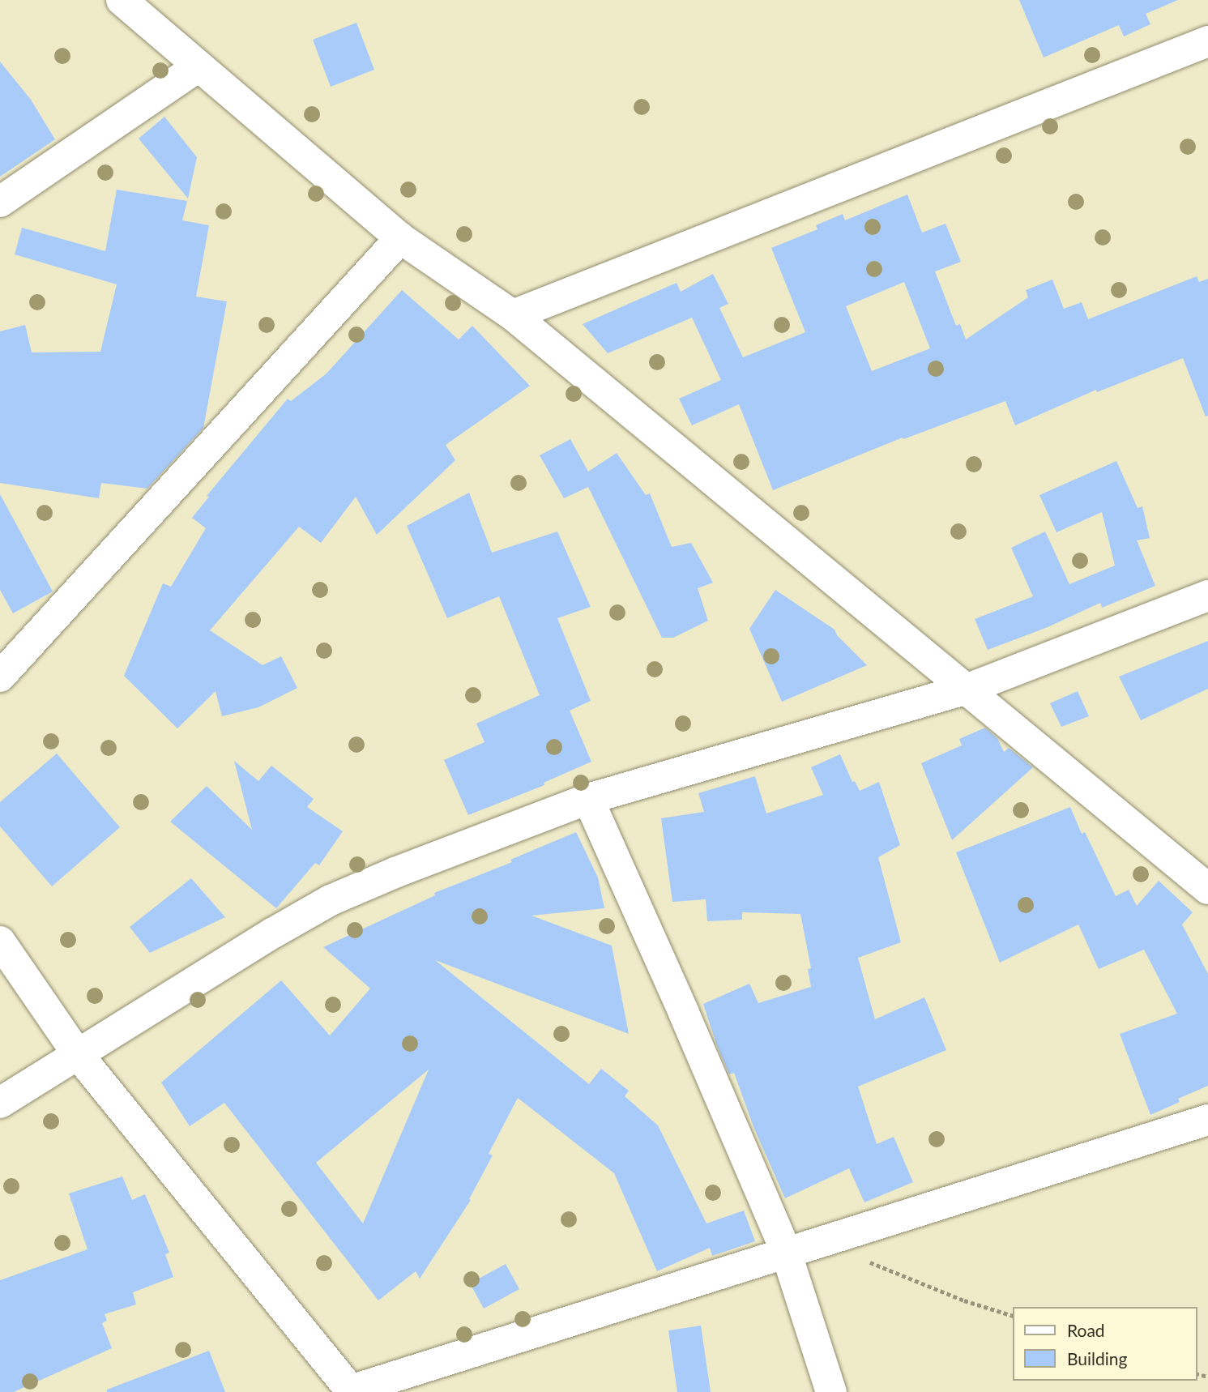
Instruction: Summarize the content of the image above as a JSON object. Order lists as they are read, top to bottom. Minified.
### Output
{"legend":["Road","Building"]}
